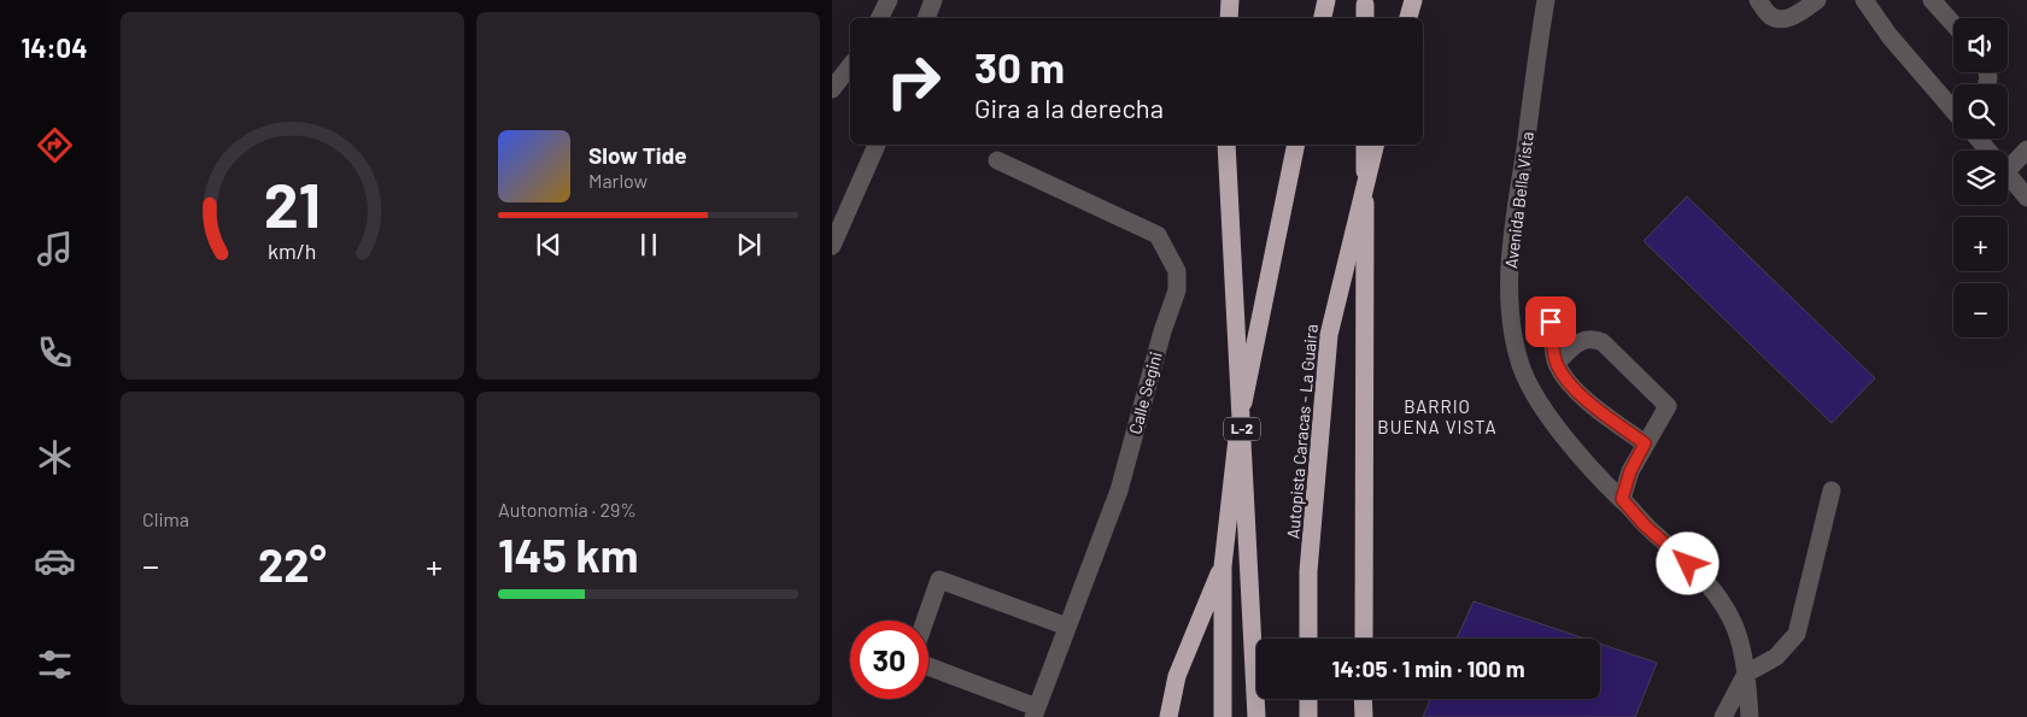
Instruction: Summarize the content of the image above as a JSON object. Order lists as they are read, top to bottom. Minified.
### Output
{"streets":{"highway":["L-2","Autopista Caracas - La Guaira"],"street":["Avenida Bella Vista","Calle Segini"]},"districts":["BARRIO BUENA VISTA"],"page":{"tabs":"14:04","map_buttons":["+","−"],"turn":["30 m","Gira a la derecha"],"song":["Slow Tide","Marlow"],"tile":["Clima",["Autonomía · 29%","145 km"]],"heat":["−","22°","+"],"limit":"30","trip":"14:05 · 1 min · 100 m","gauge":["21","km/h"]}}
